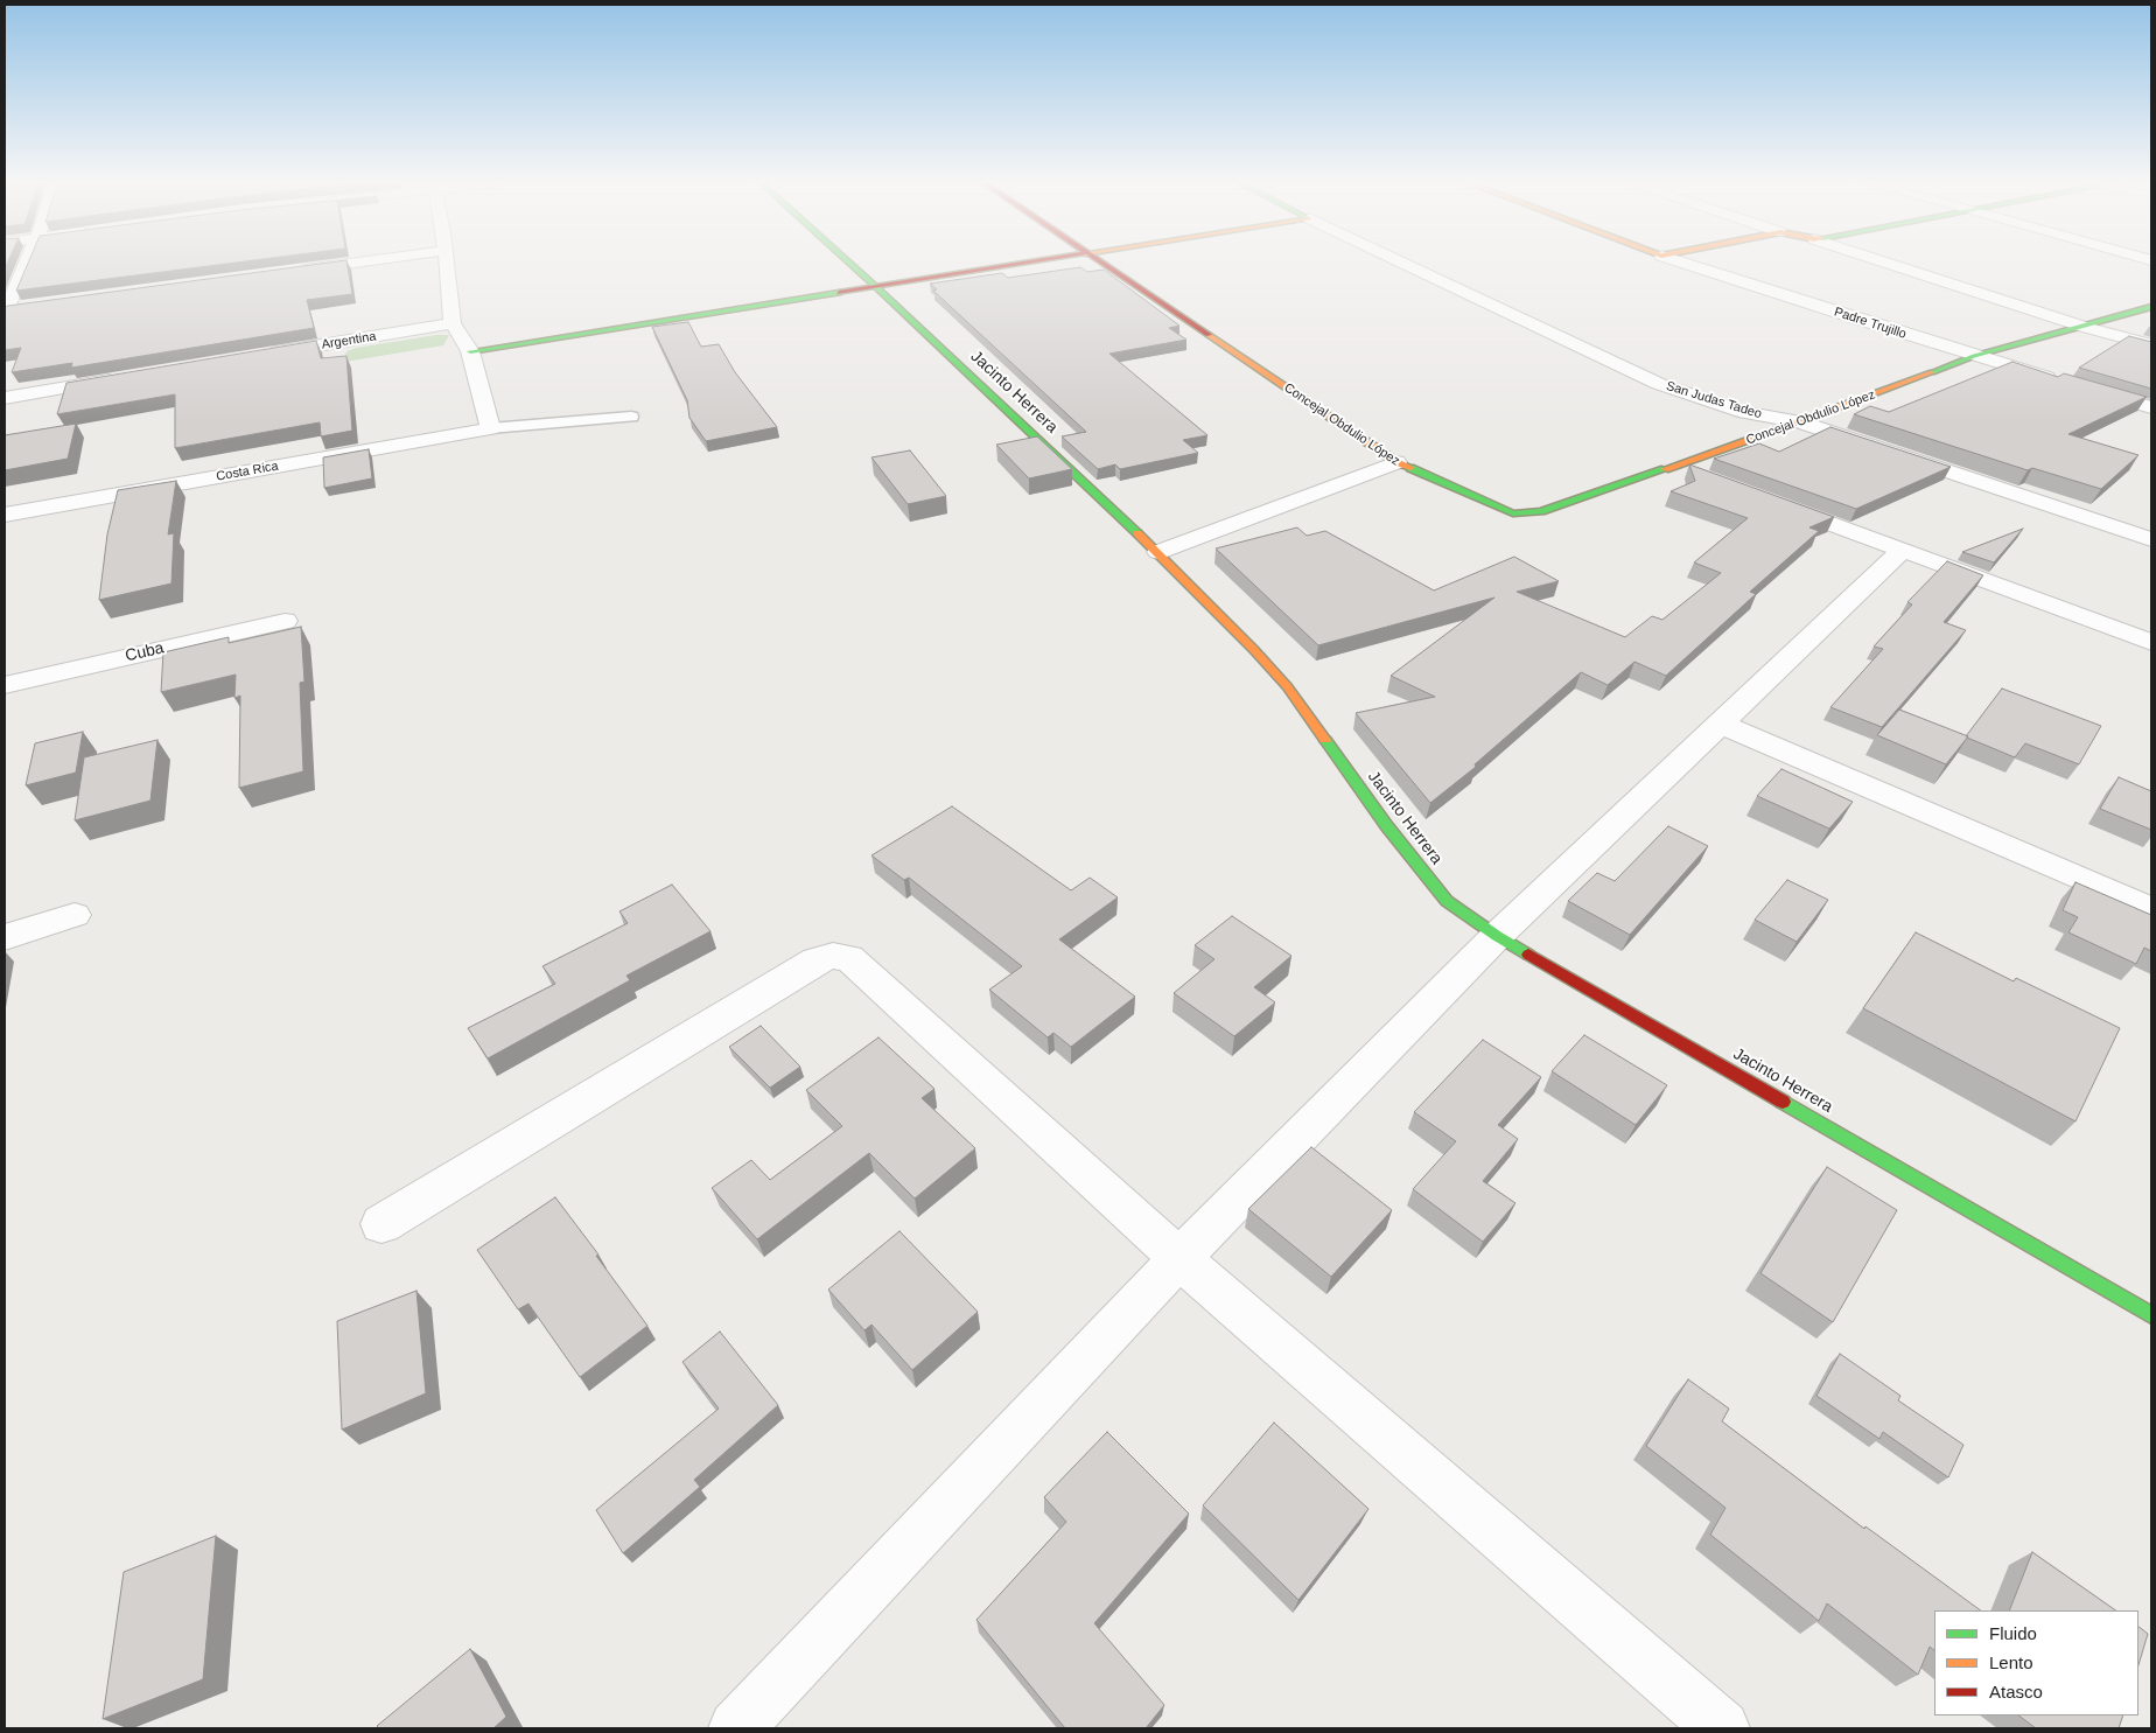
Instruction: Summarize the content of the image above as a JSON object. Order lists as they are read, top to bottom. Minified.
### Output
{"streets":{"street":["Padre Trujillo","Argentina","Jacinto Herrera","San Judas Tadeo","Concejal Obdulio López","Costa Rica","Cuba"]},"crossings":[["Padre Trujillo","Concejal Obdulio López"],["San Judas Tadeo","Concejal Obdulio López"]],"legend":["Fluido","Lento","Atasco"]}
